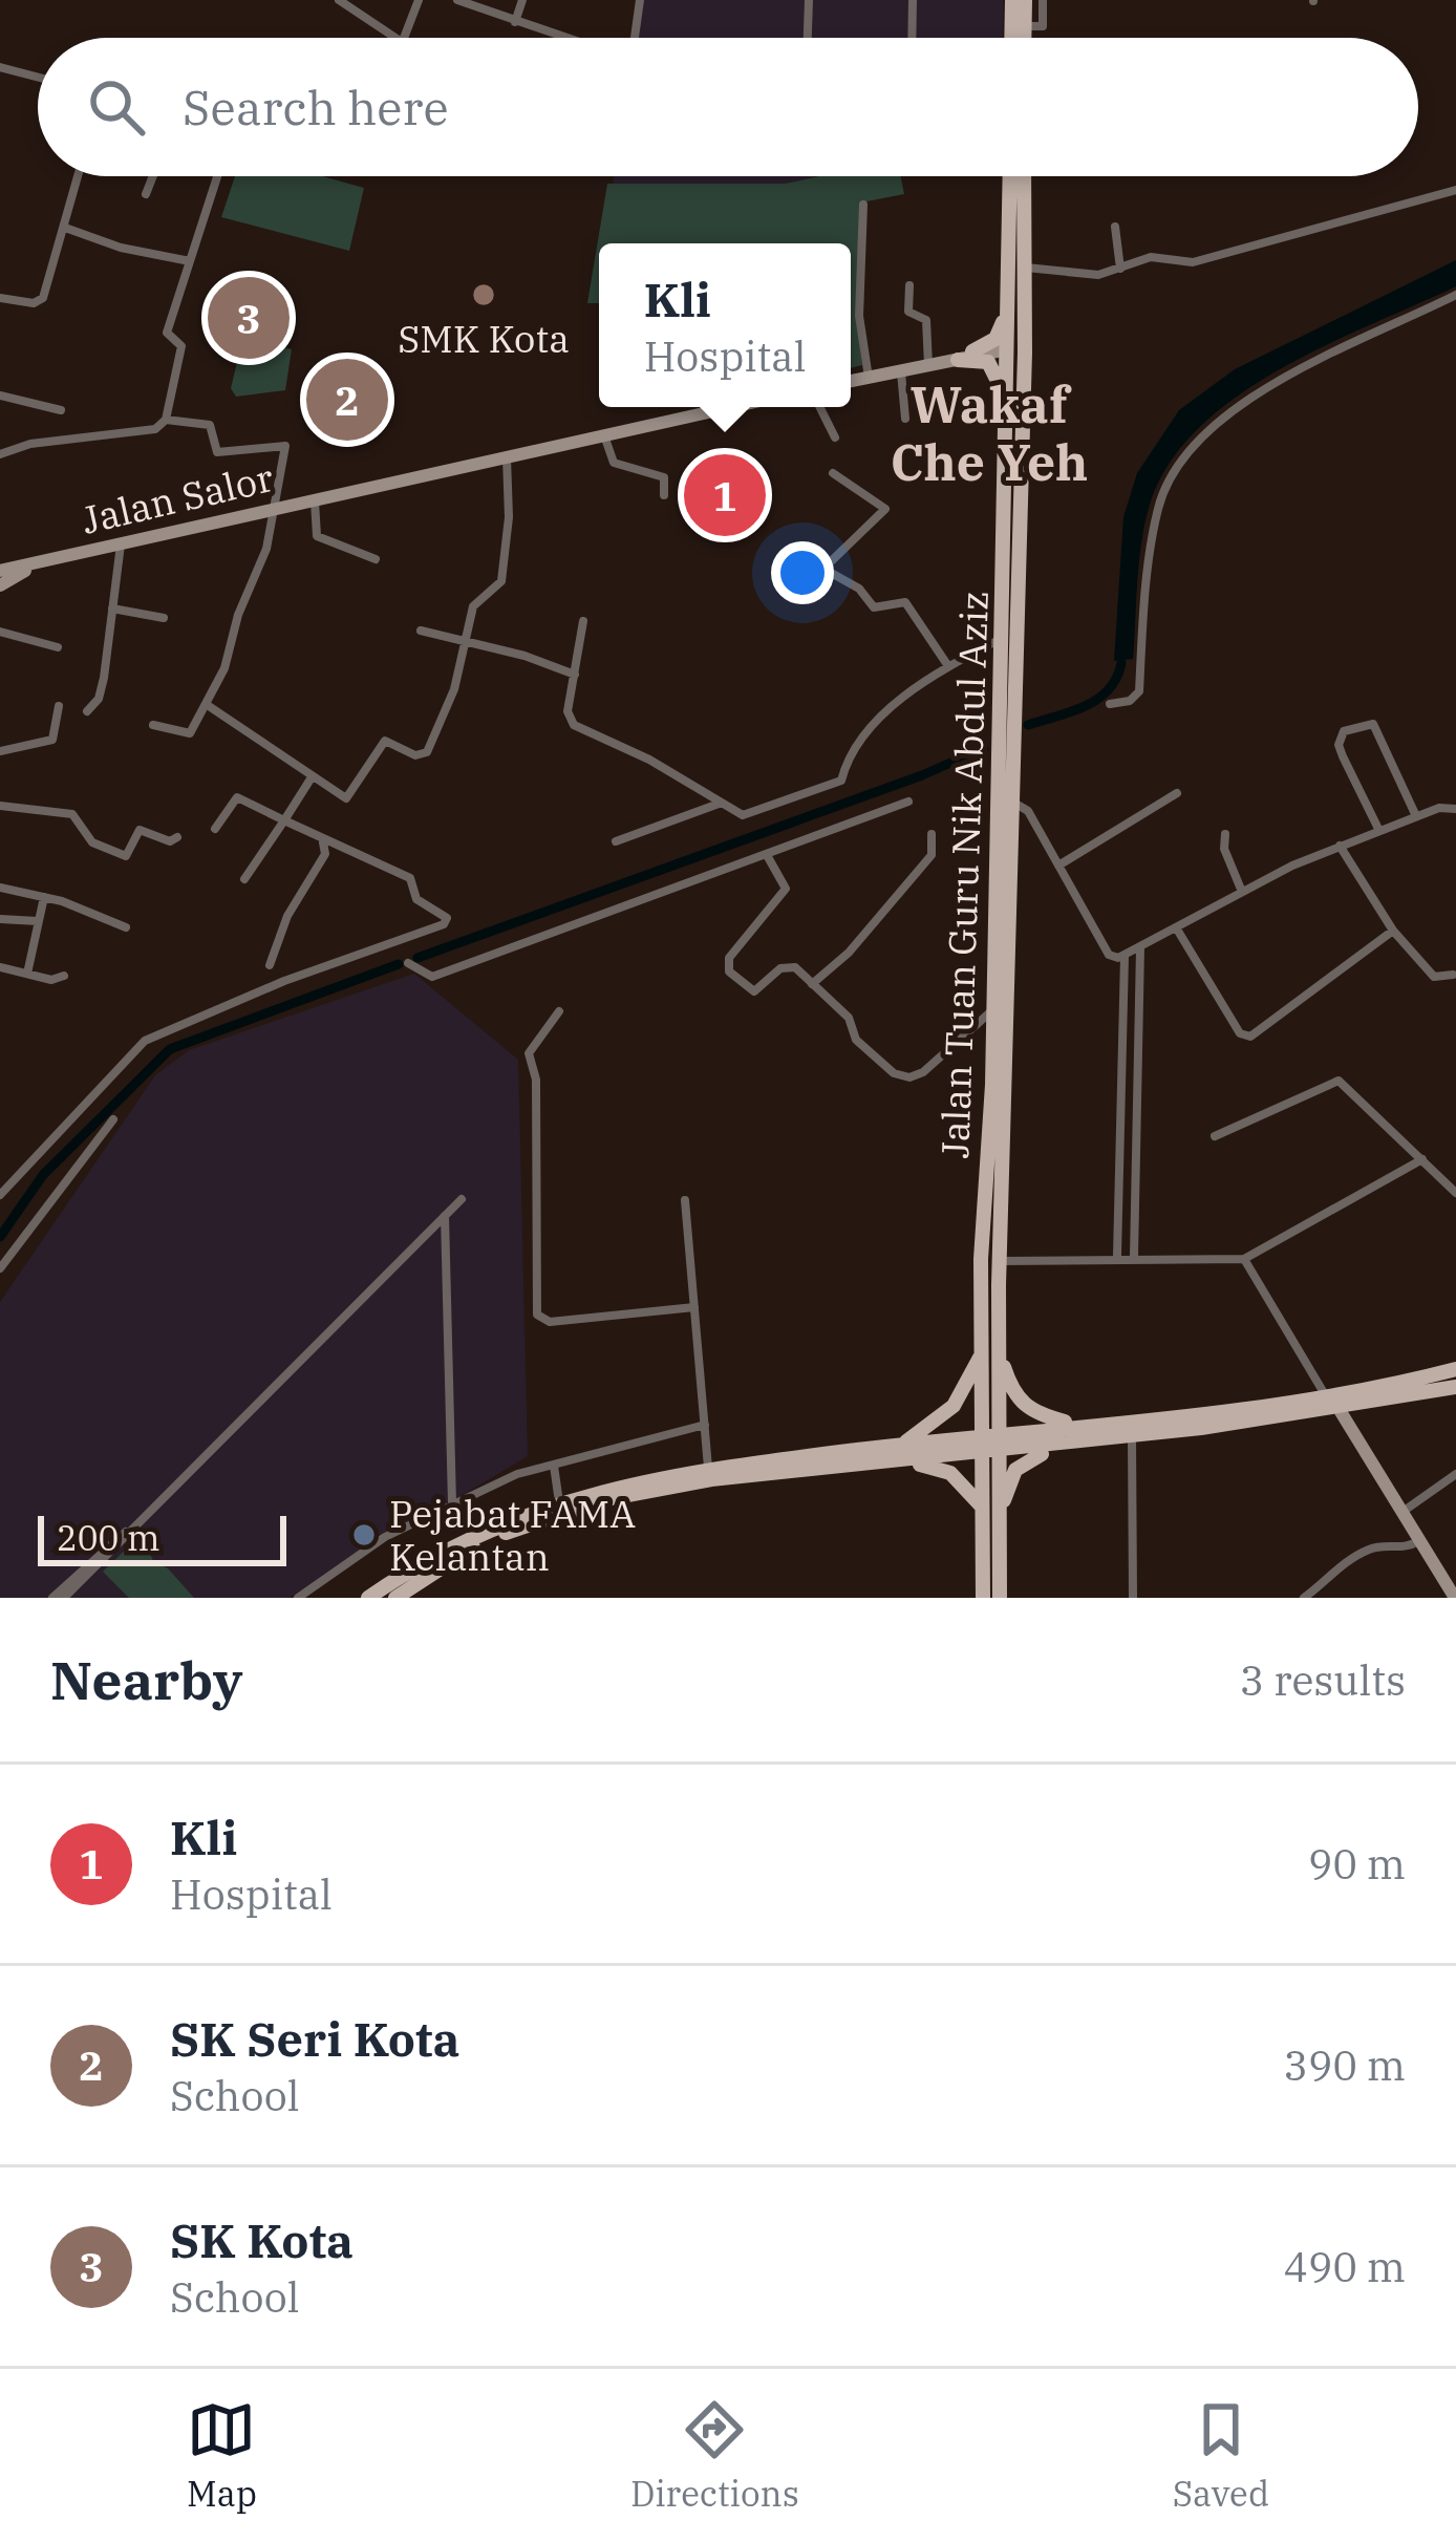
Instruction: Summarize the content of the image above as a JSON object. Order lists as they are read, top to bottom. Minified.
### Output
{"streets":{"main road":["Jalan Salor","Jalan Tuan Guru Nik Abdul Aziz"]},"districts":["Wakaf Che Yeh"],"places":["SMK Kota","Pejabat FAMA Kelantan"],"scale_bar":"200 m","page":{"search":"Search here","popup":["Kli","Hospital"],"pins":["3","2","1"],"scale":"200 m","heading":["Nearby","3 results"],"list":[{"mark":"1","name":"Kli","note":"Hospital","value":"90 m"},{"mark":"2","name":"SK Seri Kota","note":"School","value":"390 m"},{"mark":"3","name":"SK Kota","note":"School","value":"490 m"}],"nav":["Map","Directions","Saved"]}}
